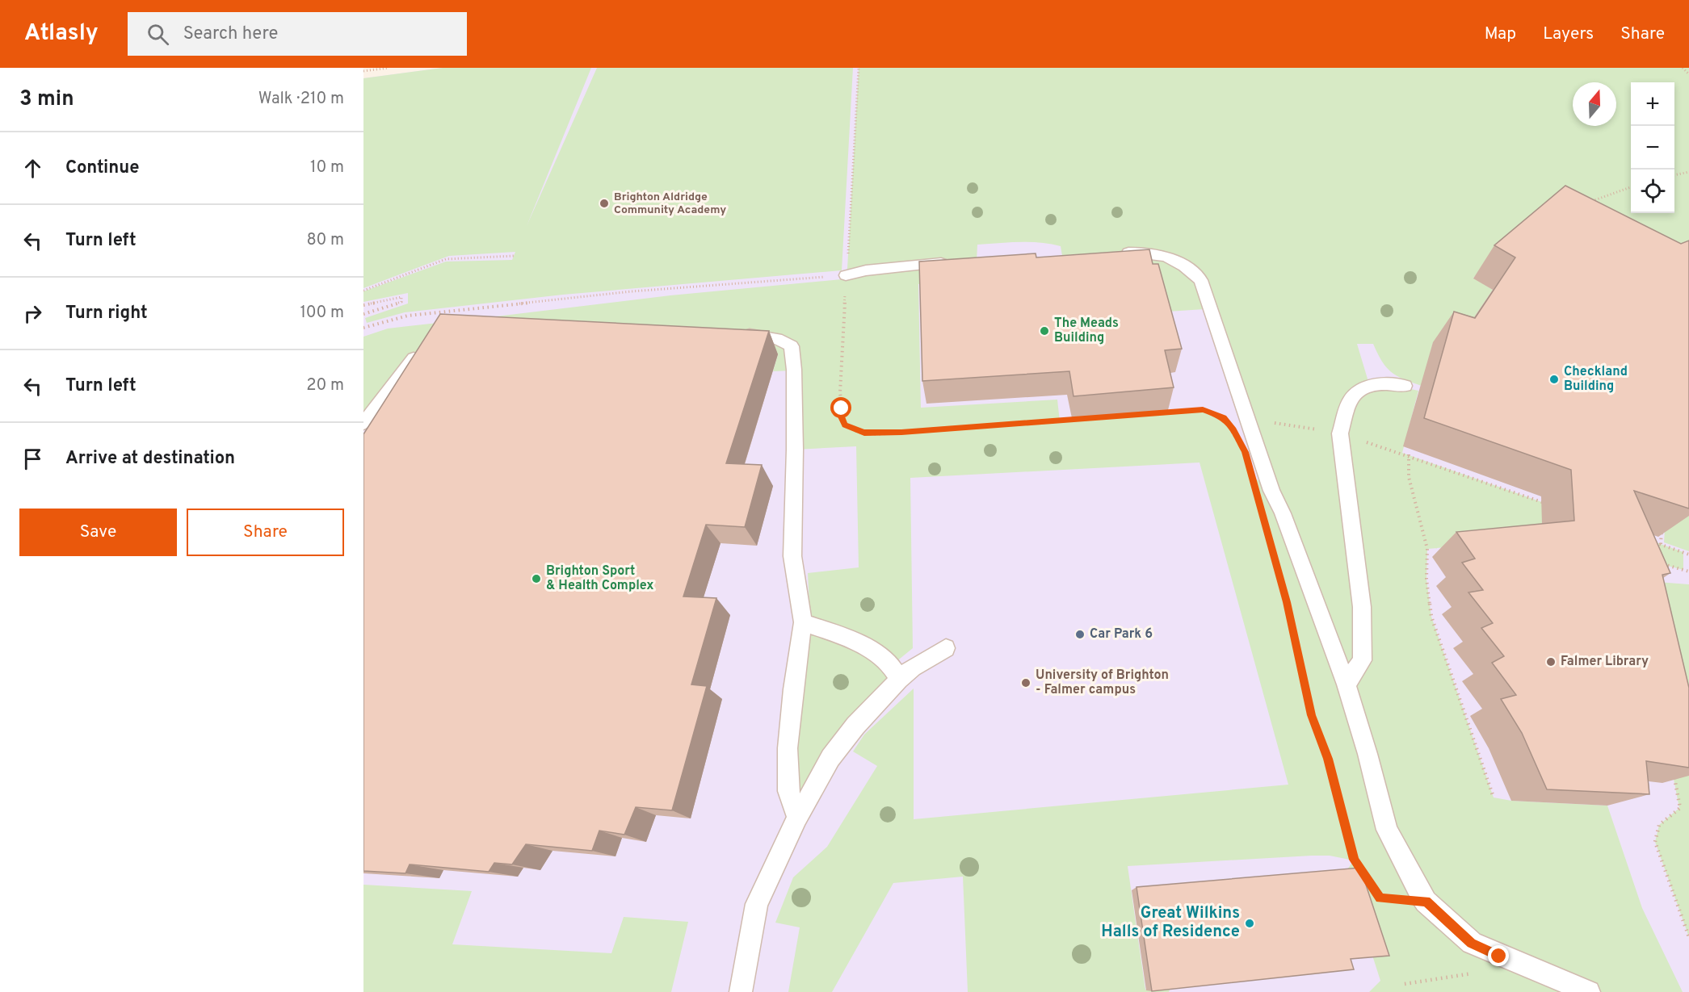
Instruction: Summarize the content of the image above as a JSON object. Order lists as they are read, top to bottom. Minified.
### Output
{"places":["Brighton Aldridge Community Academy","The Meads Building","Checkland Building","Brighton Sport & Health Complex","Car Park 6","Falmer Library","University of Brighton - Falmer campus","Great Wilkins Halls of Residence"],"north":"top","page":{"header":"Atlasly","search":"Search here","nav":["Map","Layers","Share"],"heading":["3 min","Walk · 210 m"],"map_buttons":["+","−"],"list":[["Continue","10 m"],["Turn left","80 m"],["Turn right","100 m"],["Turn left","20 m"],"Arrive at destination"],"buttons":["Save","Share"]}}
